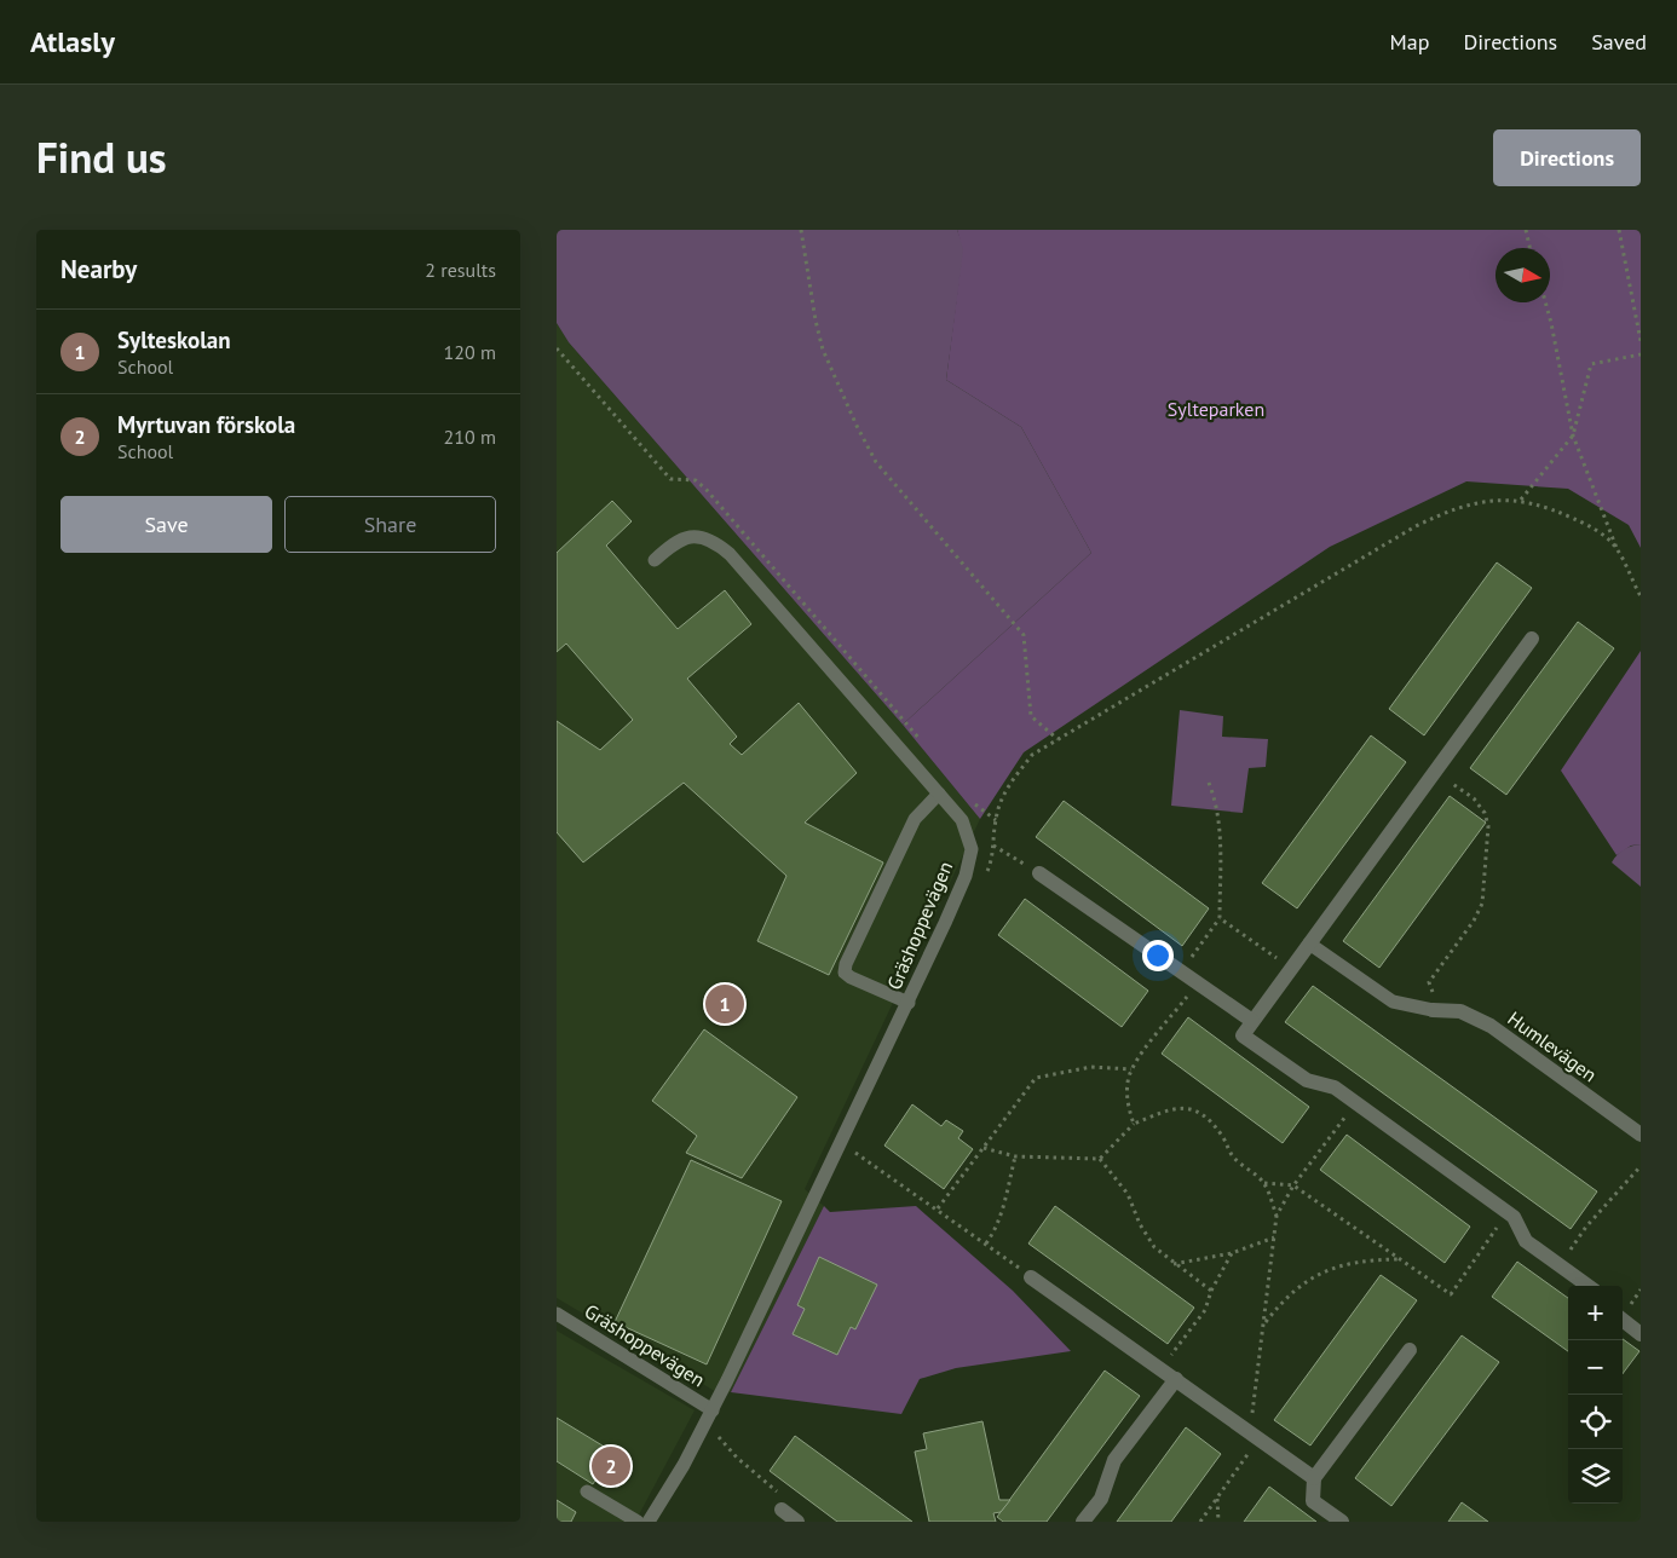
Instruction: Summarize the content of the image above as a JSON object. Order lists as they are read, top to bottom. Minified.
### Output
{"streets":{"street":["Humlevägen"],"lane":["Gräshoppevägen"]},"parks":["Sylteparken"],"north":"right","page":{"header":"Atlasly","nav":["Map","Directions","Saved"],"title":"Find us","buttons":["Directions",["Save","Share"]],"heading":["Nearby","2 results"],"list":[{"mark":"1","name":"Sylteskolan","note":"School","value":"120 m"},{"mark":"2","name":"Myrtuvan förskola","note":"School","value":"210 m"}],"pins":["1","2"],"map_buttons":["+","−"]}}
